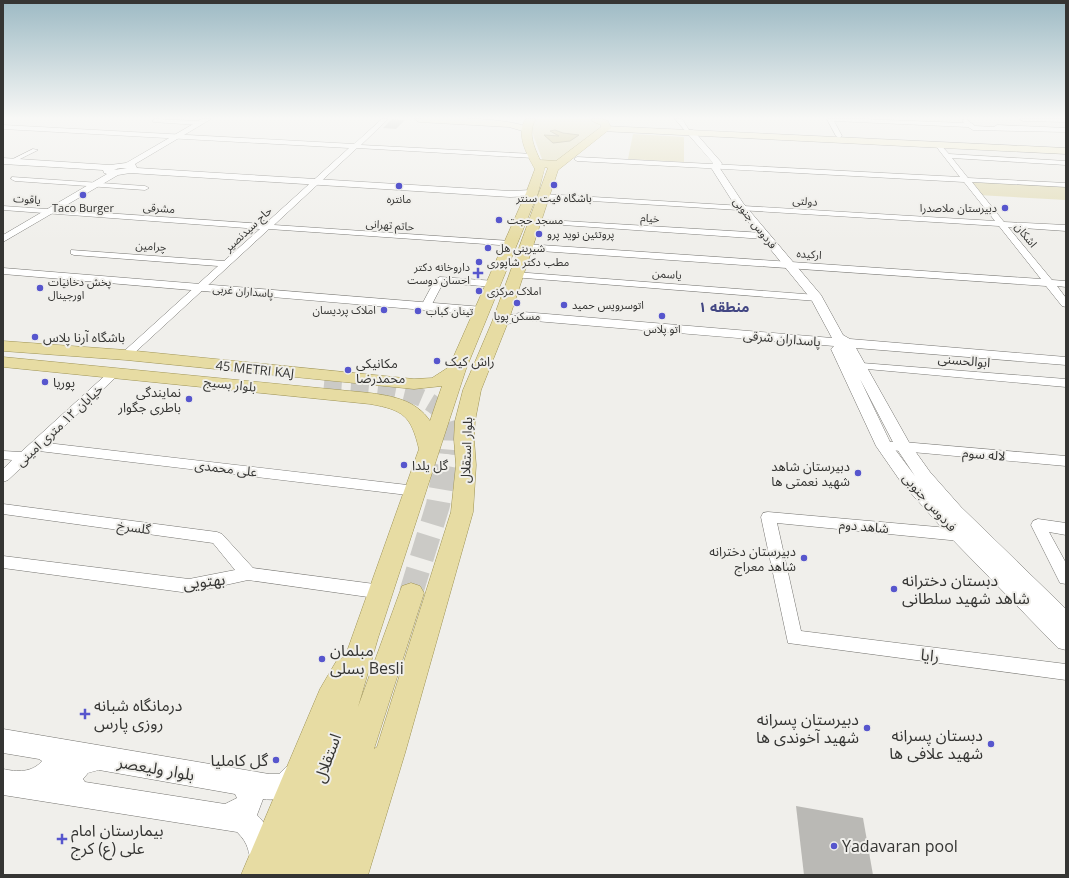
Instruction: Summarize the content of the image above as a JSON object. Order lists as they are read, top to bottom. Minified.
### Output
{"streets":{"main road":["45 METRI KAJ","بلوار بسیج","بلوار استقلال","استقلال"],"street":["یاقوت","دولتی","مشرقی","خیام","فردوس جنوبی","حاتم تهرانی","حاج سیدنصیر","اشکان","چرامین","ارکیده","یاسمن","پاسداران غربی","پاسداران شرقی","ابوالحسنی","خیابان ۱۲ متری امینی","لاله سوم","علی محمدی","شاهد دوم","گلسرخ","بهتویی","رایا","بلوار ولیعصر"]},"crossings":[["یاقوت","مشرقی"],["دولتی","فردوس جنوبی"],["دولتی","اشکان"],["دولتی","بلوار استقلال"],["مشرقی","حاتم تهرانی"],["مشرقی","حاج سیدنصیر"],["خیام","فردوس جنوبی"],["خیام","بلوار استقلال"],["فردوس جنوبی","ارکیده"],["فردوس جنوبی","یاسمن"],["فردوس جنوبی","پاسداران شرقی"],["فردوس جنوبی","ابوالحسنی"],["فردوس جنوبی","لاله سوم"],["فردوس جنوبی","شاهد دوم"],["حاتم تهرانی","حاج سیدنصیر"],["حاتم تهرانی","ارکیده"],["حاتم تهرانی","بلوار استقلال"],["حاج سیدنصیر","چرامین"],["حاج سیدنصیر","پاسداران غربی"],["حاج سیدنصیر","45 METRI KAJ"],["اشکان","ارکیده"],["ارکیده","بلوار استقلال"],["یاسمن","بلوار استقلال"],["پاسداران غربی","بلوار استقلال"],["پاسداران شرقی","بلوار استقلال"],["45 METRI KAJ","بلوار بسیج"],["45 METRI KAJ","بلوار استقلال"],["بلوار بسیج","خیابان ۱۲ متری امینی"],["بلوار بسیج","بلوار استقلال"],["خیابان ۱۲ متری امینی","علی محمدی"],["بلوار استقلال","علی محمدی"],["بلوار استقلال","بهتویی"],["بلوار استقلال","استقلال"],["شاهد دوم","رایا"],["گلسرخ","بهتویی"]],"districts":["منطقه ۱"],"places":{"other":["باشگاه فیت سنتر","مانتره","Taco Burger","دبیرستان ملاصدرا","مسجد حجت","پروتئین نوید پرو","شیرینی هل","مطب دکتر شاپوری","پخش دخانیات اورجینال","املاک مرکزی","مسکن پویا","اتوسرویس حمید","املاک پردیسان","تینان کباب","اتو پلاس","باشگاه آرنا پلاس","راش کیک","مکانیکی محمدرضا","پوریا","نمایندگی باطری جگوار","گل یلدا","دبیرستان شاهد شهید نعمتی ها","دبیرستان دخترانه شاهد معراج","دبستان دخترانه شاهد شهید سلطانی","مبلمان بسلی Besli","دبیرستان پسرانه شهید آخوندی ها","دبستان پسرانه شهید علافی ها","گل کاملیا","Yadavaran pool"],"health":["داروخانه دکتر احسان دوست","درمانگاه شبانه روزی پارس","بیمارستان امام علی (ع) کرج"]}}
